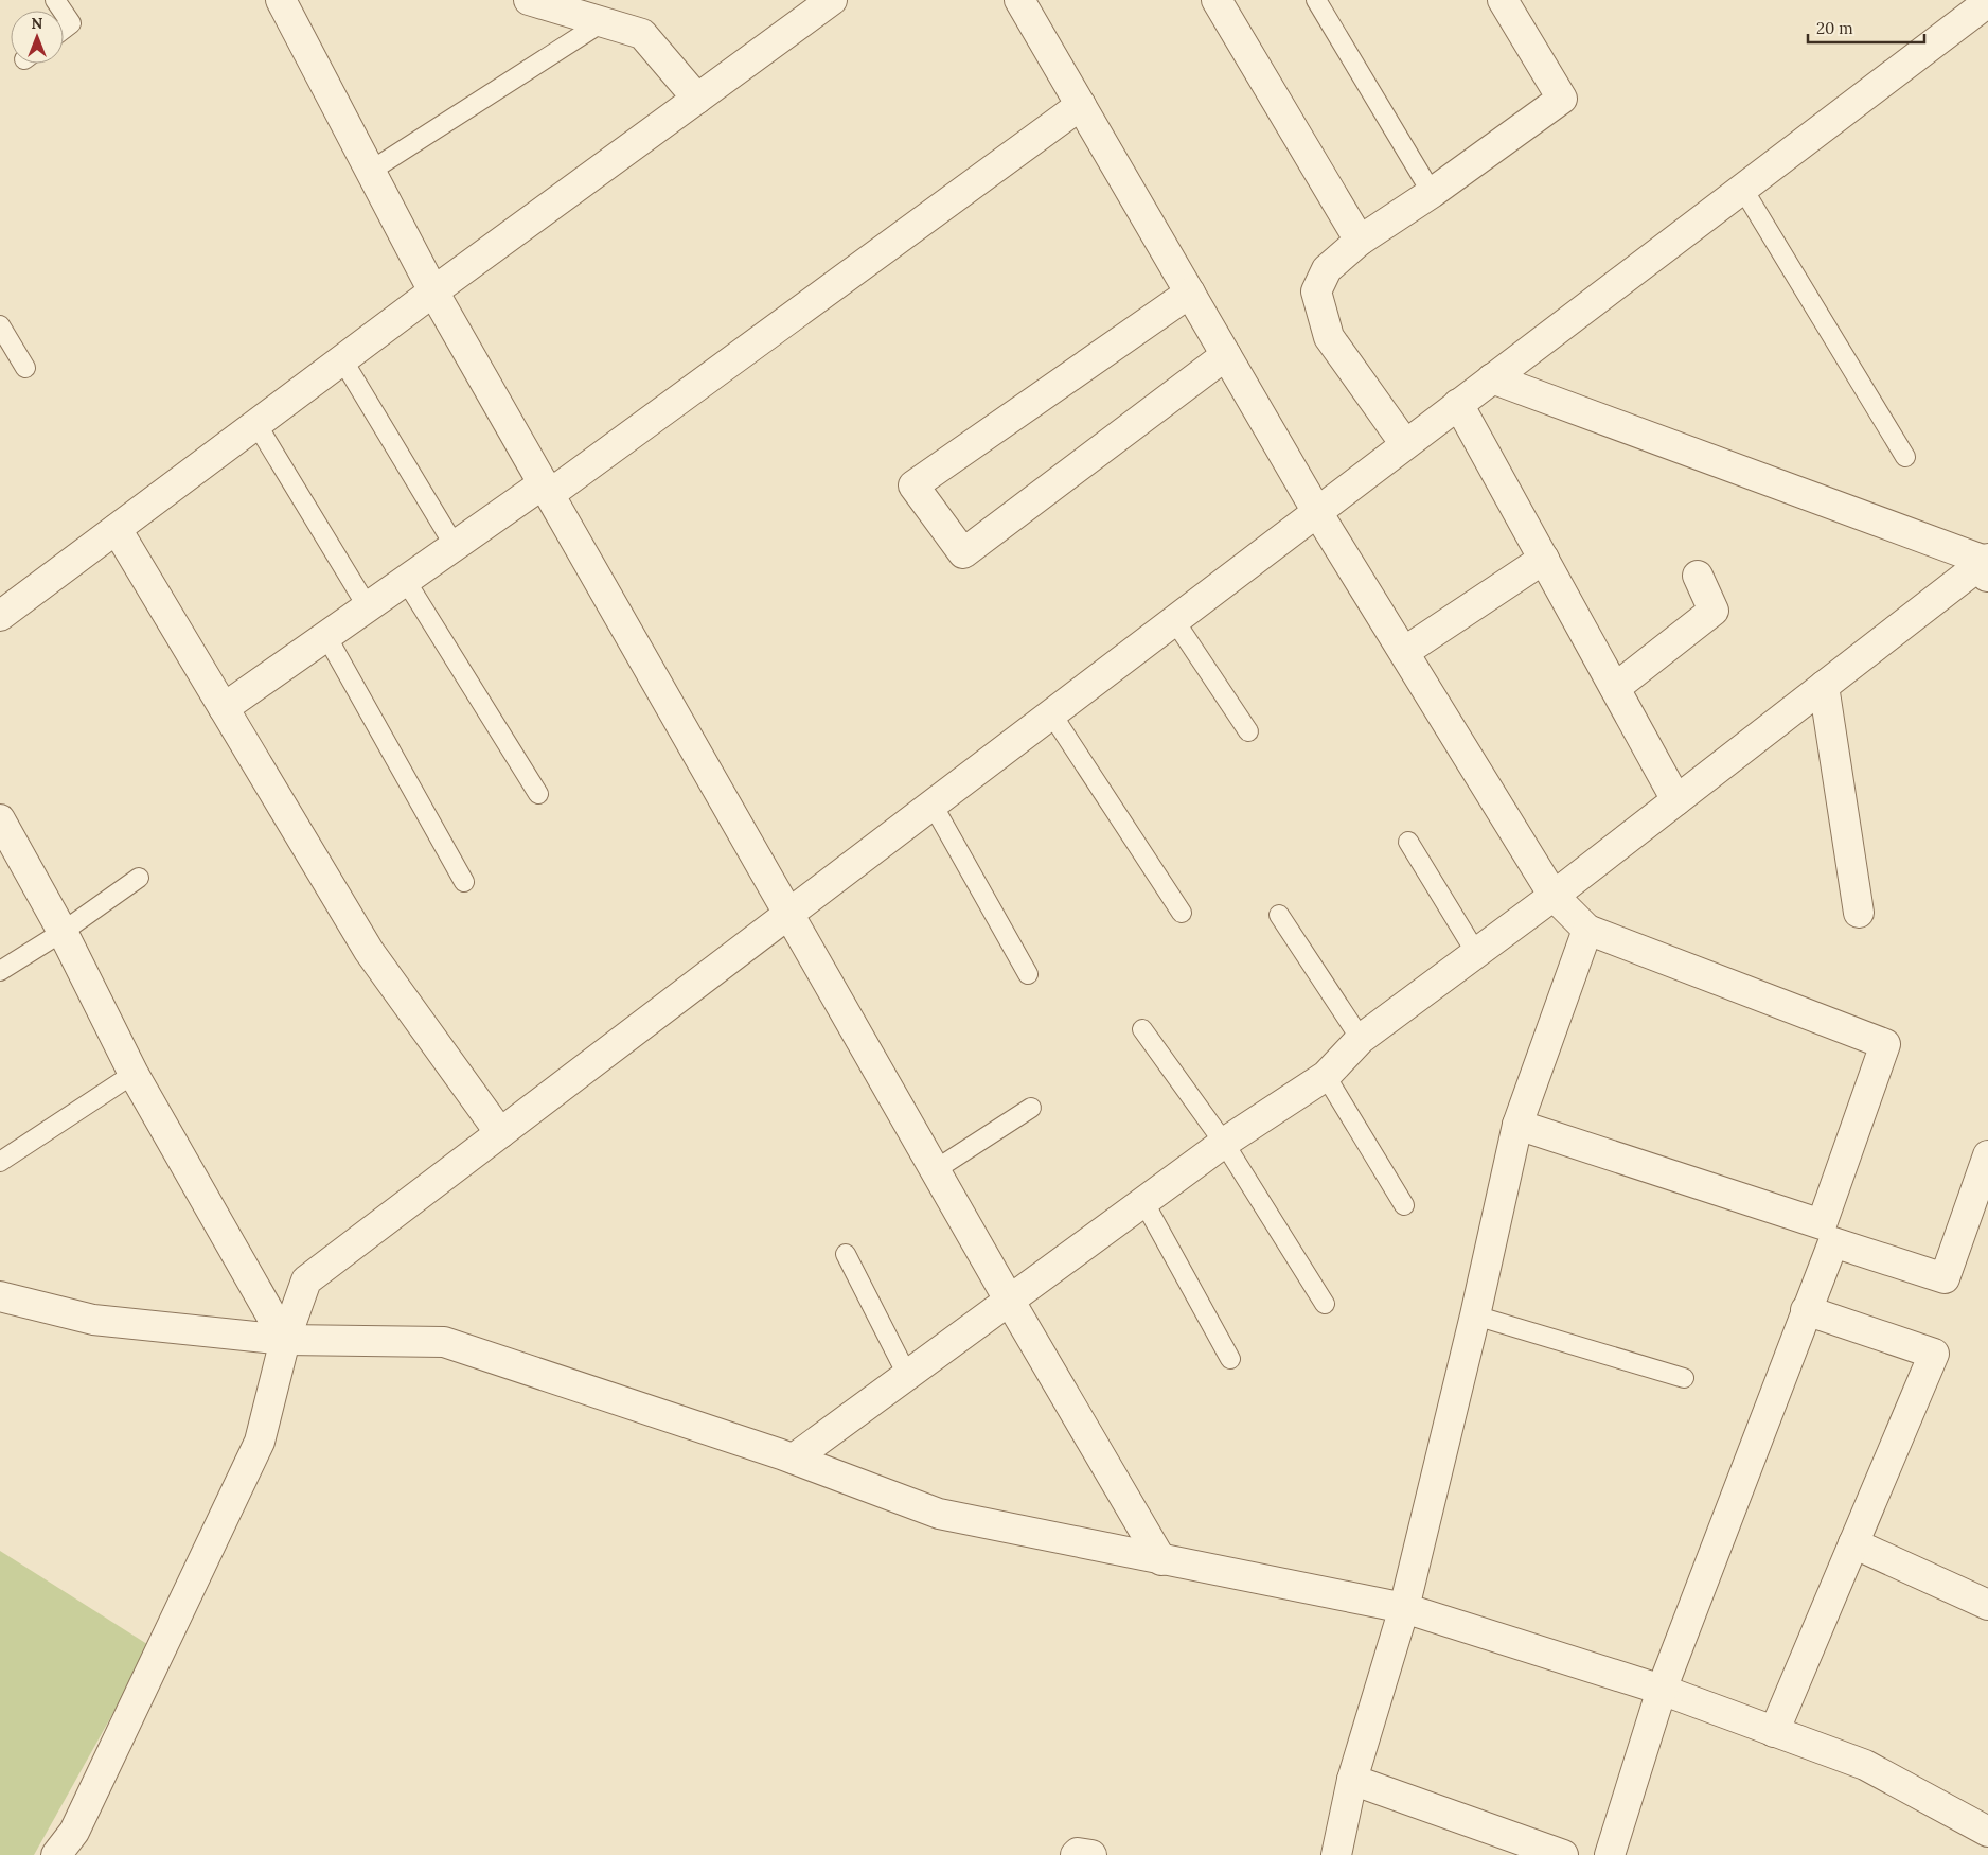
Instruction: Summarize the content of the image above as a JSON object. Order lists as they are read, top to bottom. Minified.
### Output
{"scale_bar":"20 m","north":"top"}
